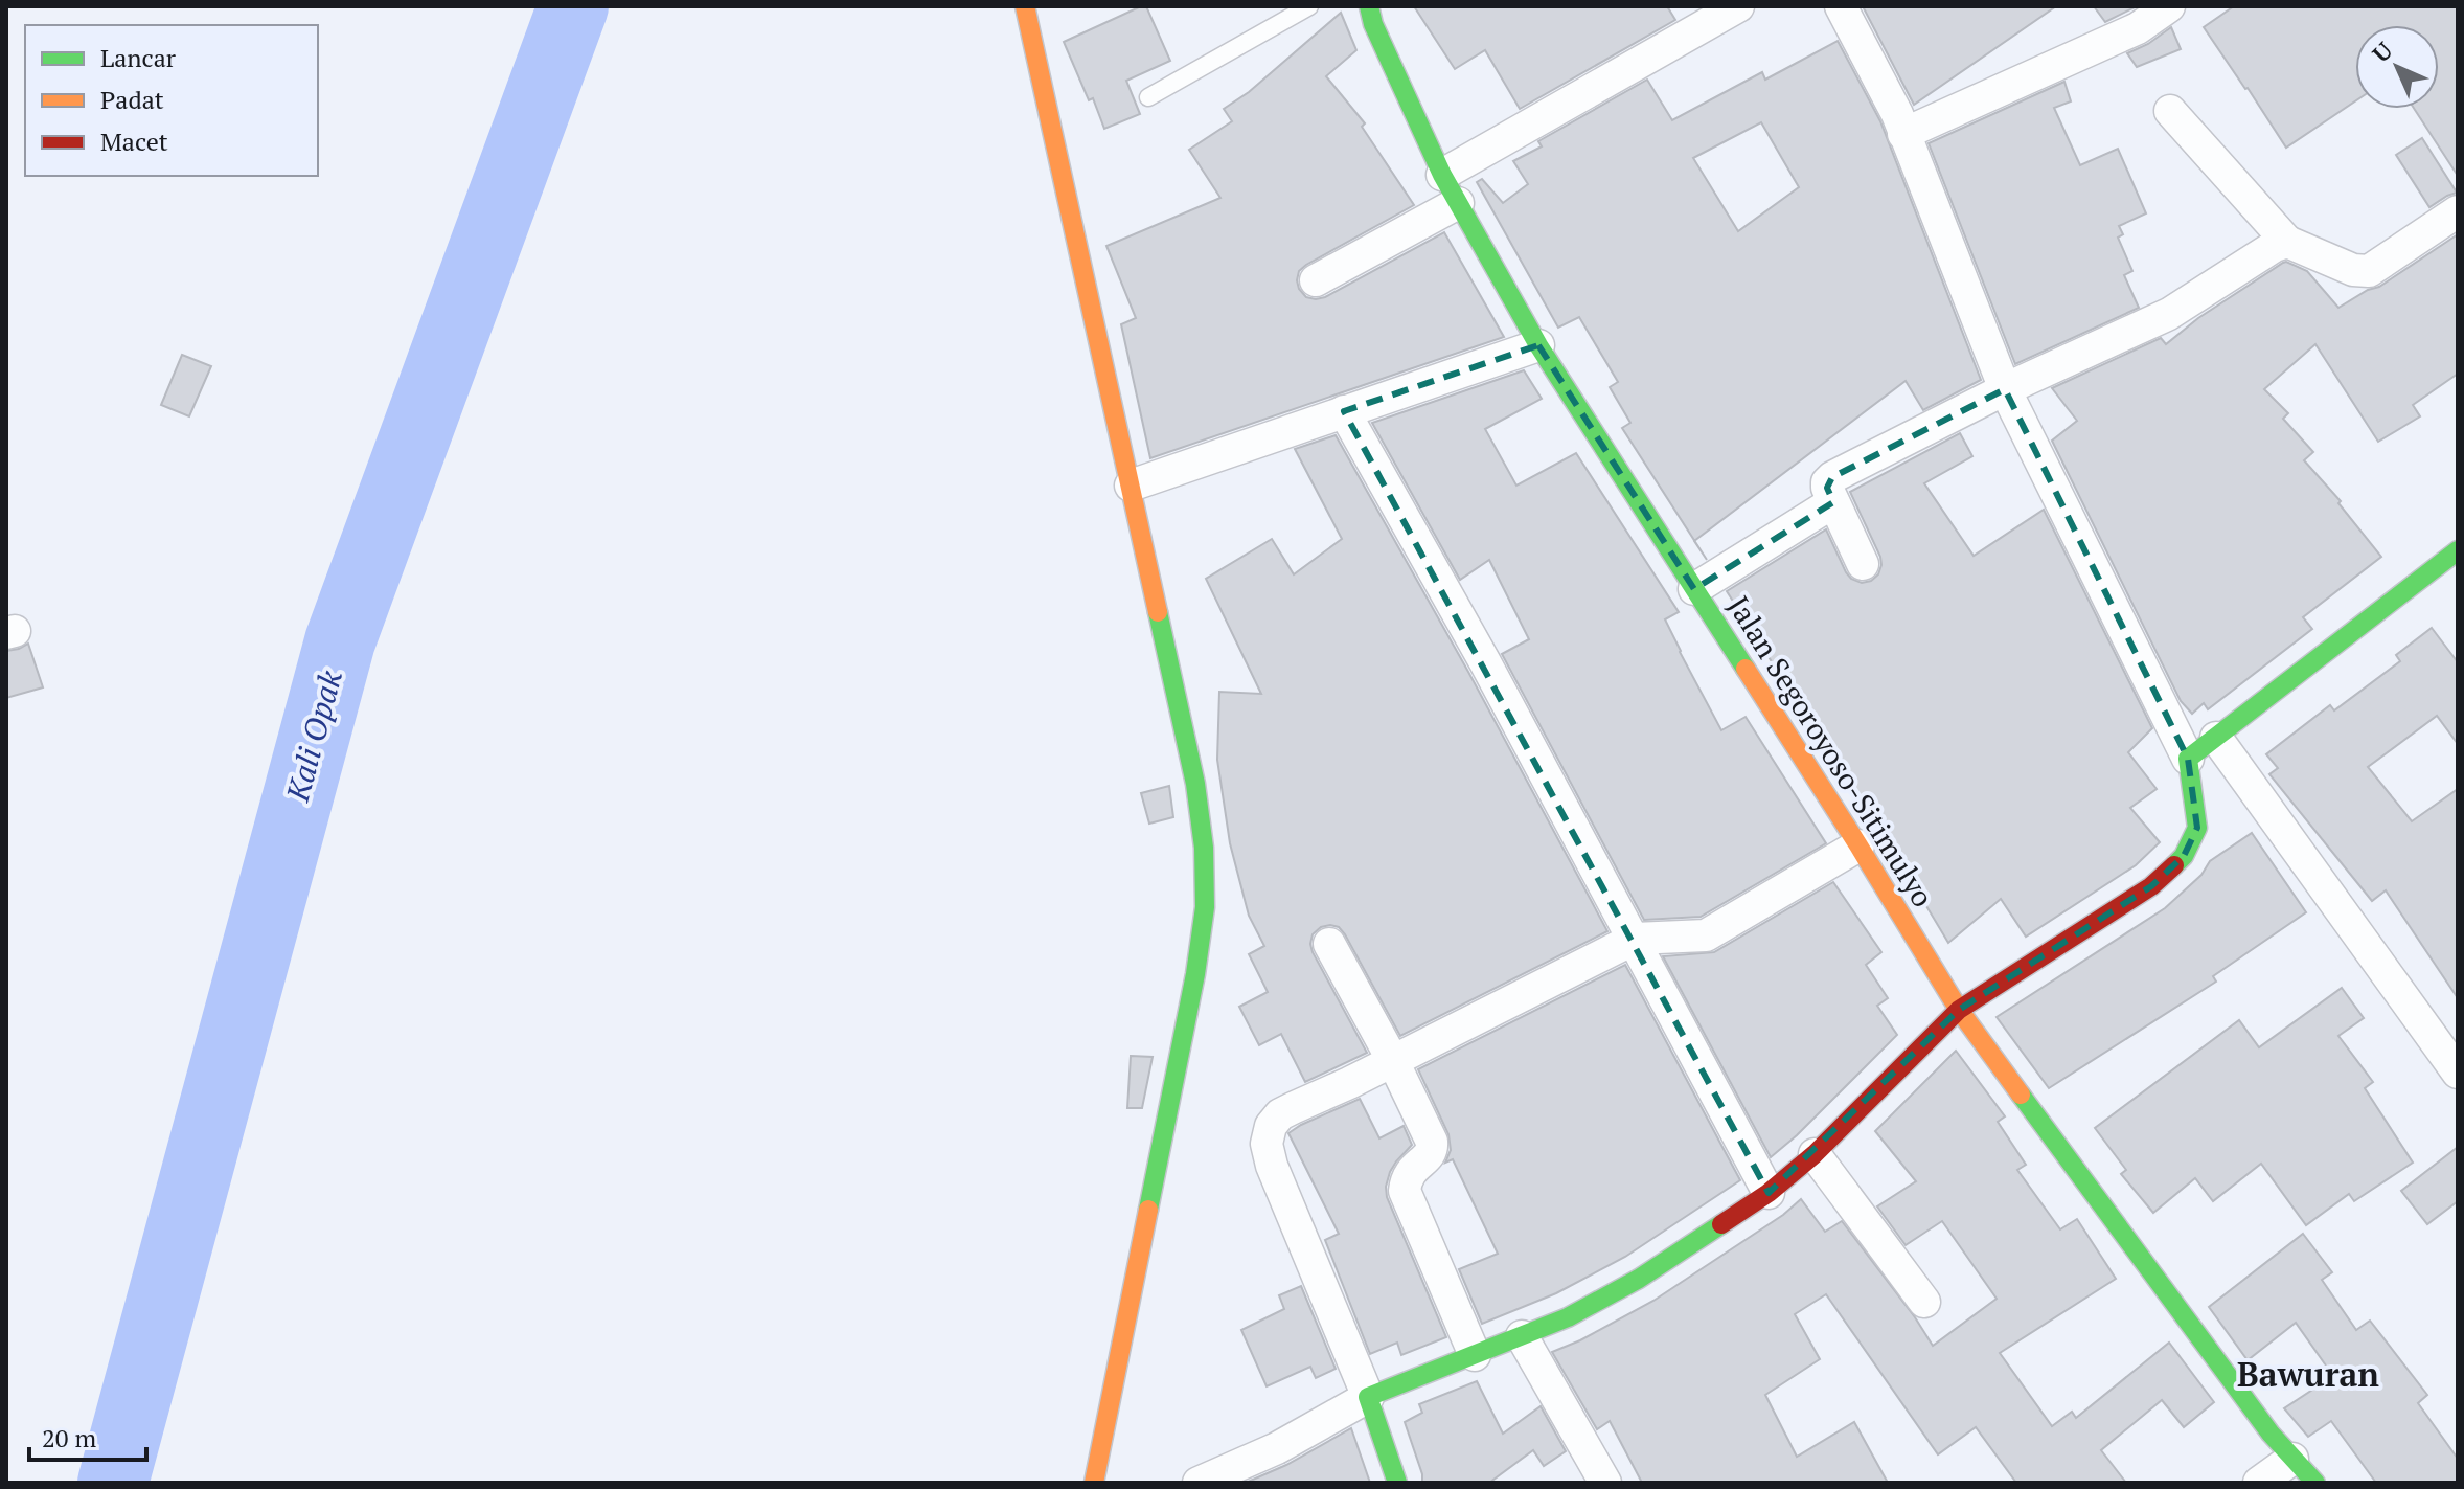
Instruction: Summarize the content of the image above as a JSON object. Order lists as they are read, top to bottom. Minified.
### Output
{"streets":{"street":["Jalan Segoroyoso-Sitimulyo"]},"districts":["Bawuran"],"water":["Kali Opak"],"legend":["Lancar","Padat","Macet"],"scale_bar":"20 m","north":"top left"}
